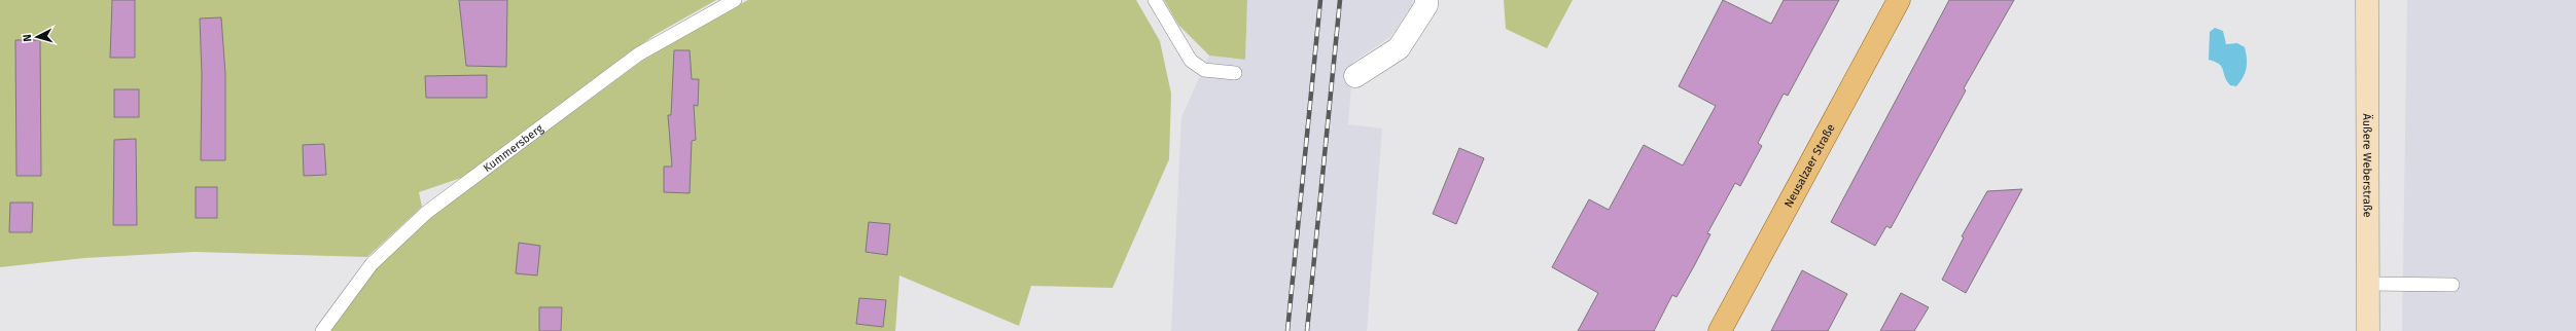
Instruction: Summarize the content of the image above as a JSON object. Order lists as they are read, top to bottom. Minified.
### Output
{"streets":{"main road":["Neusalzaer Straße","Äußere Weberstraße"],"lane":["Kummersberg"]},"north":"left"}
